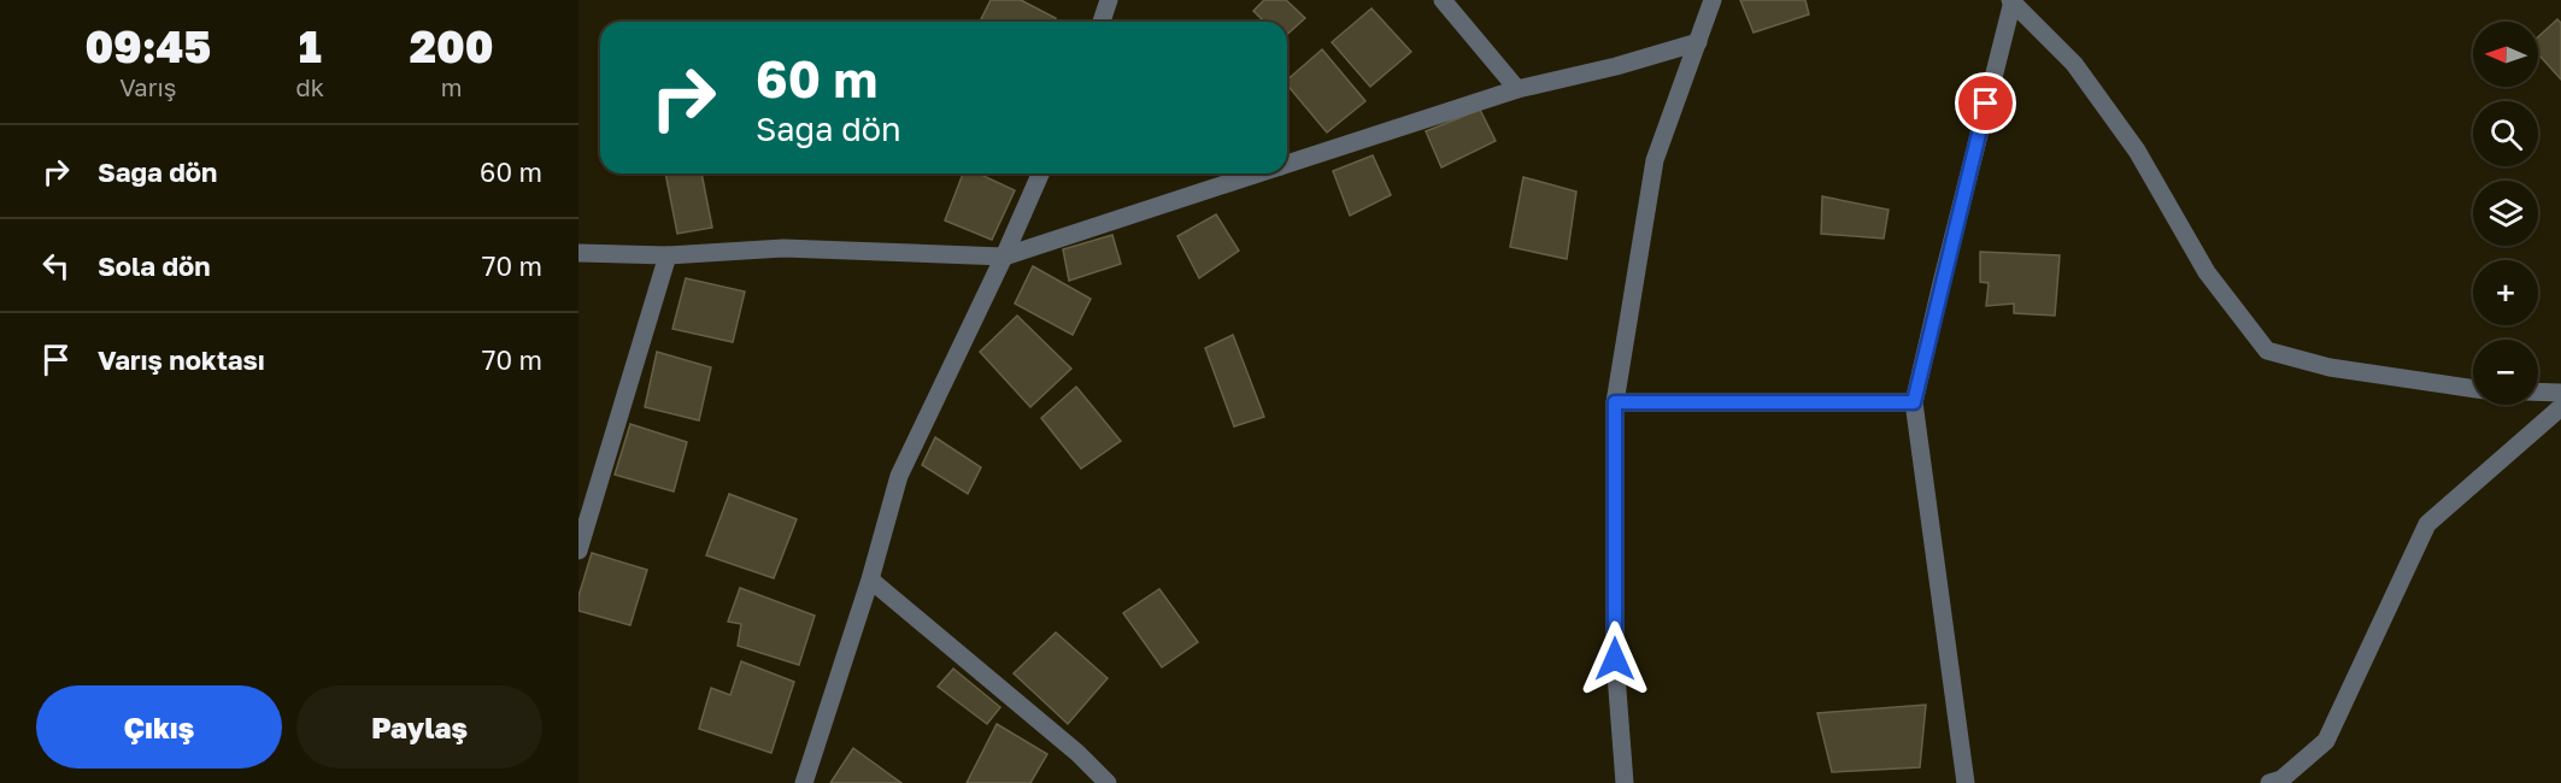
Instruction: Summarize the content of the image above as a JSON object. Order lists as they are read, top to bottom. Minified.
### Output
{"north":"left","page":{"eta":["09:45","Varış","1","dk","200","m"],"map_buttons":["+","−"],"turn":["60 m","Sağa dön"],"list":[{"name":"Sağa dön","value":"60 m"},{"name":"Sola dön","value":"70 m"},{"name":"Varış noktası","value":"70 m"}],"buttons":["Çıkış","Paylaş"]}}
